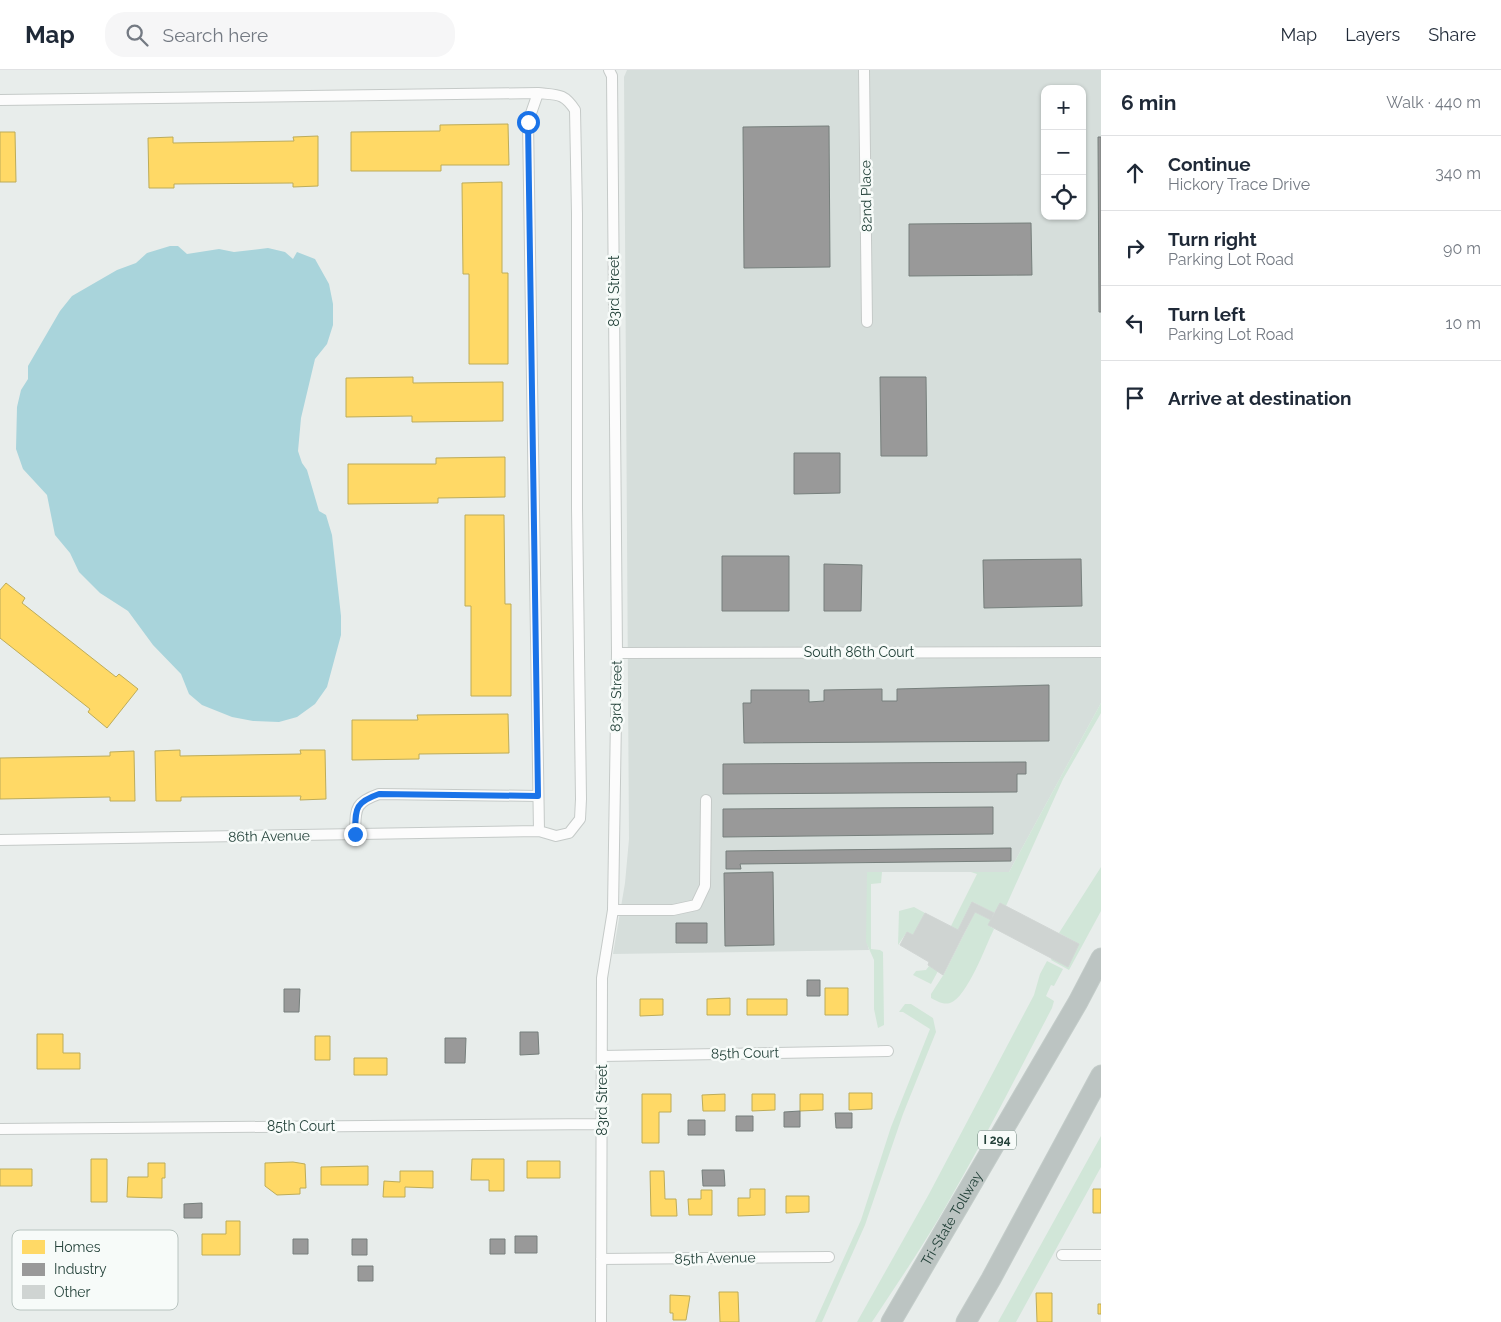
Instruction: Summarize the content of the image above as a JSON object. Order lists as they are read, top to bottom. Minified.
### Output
{"streets":{"highway":["I 294","Tri-State Tollway"],"street":["82nd Place","83rd Street","South 86th Court","86th Avenue","85th Court","85th Avenue"]},"crossings":[["83rd Street","South 86th Court"],["83rd Street","85th Court"],["83rd Street","85th Avenue"]],"legend":["Homes","Industry","Other"],"page":{"header":"Map","search":"Search here","nav":["Map","Layers","Share"],"heading":["6 min","Walk · 440 m"],"map_buttons":["+","−"],"list":[["Continue","Hickory Trace Drive","340 m"],["Turn right","Parking Lot Road","90 m"],["Turn left","Parking Lot Road","10 m"],"Arrive at destination"]}}
